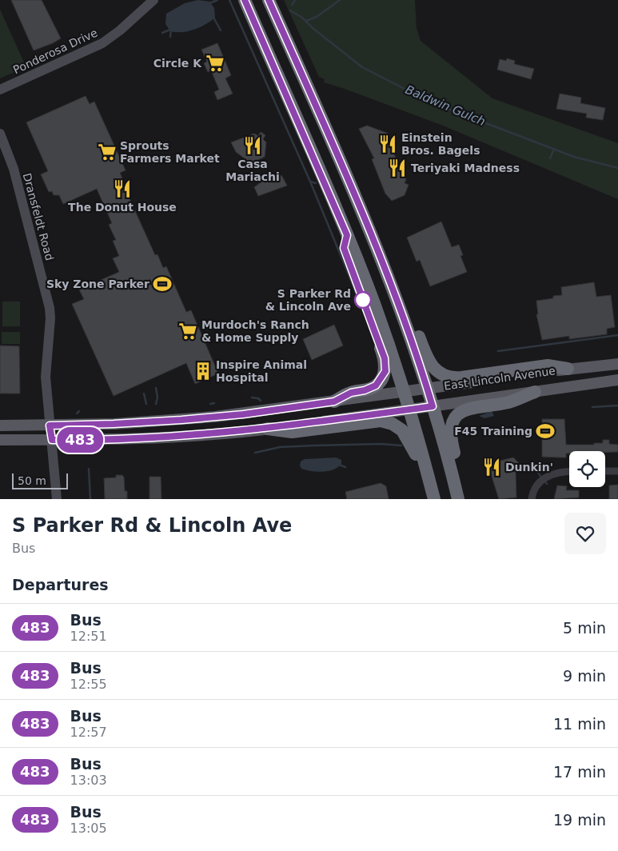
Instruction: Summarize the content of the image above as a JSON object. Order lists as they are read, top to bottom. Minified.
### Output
{"streets":{"main road":["East Lincoln Avenue"],"street":["Ponderosa Drive","Dransfeldt Road"]},"crossings":[["Dransfeldt Road","East Lincoln Avenue"]],"water":["Baldwin Gulch"],"places":{"supermarket":["Circle K","Sprouts Farmers Market","Murdoch's Ranch & Home Supply"],"restaurant":["Einstein Bros. Bagels","Casa Mariachi","Teriyaki Madness","The Donut House","Dunkin'"],"sports":["Sky Zone Parker","F45 Training"],"other":["S Parker Rd & Lincoln Ave"],"building":["Inspire Animal Hospital"]},"lines":["bus line 483"],"scale_bar":"50 m","page":{"on_map":"483","scale":"50 m","heading":[["S Parker Rd & Lincoln Ave","Bus"],"Departures"],"list":[{"mark":"483","name":"Bus","note":"12:51","value":"5 min"},{"mark":"483","name":"Bus","note":"12:55","value":"9 min"},{"mark":"483","name":"Bus","note":"12:57","value":"11 min"},{"mark":"483","name":"Bus","note":"13:03","value":"17 min"},{"mark":"483","name":"Bus","note":"13:05","value":"19 min"}]}}
